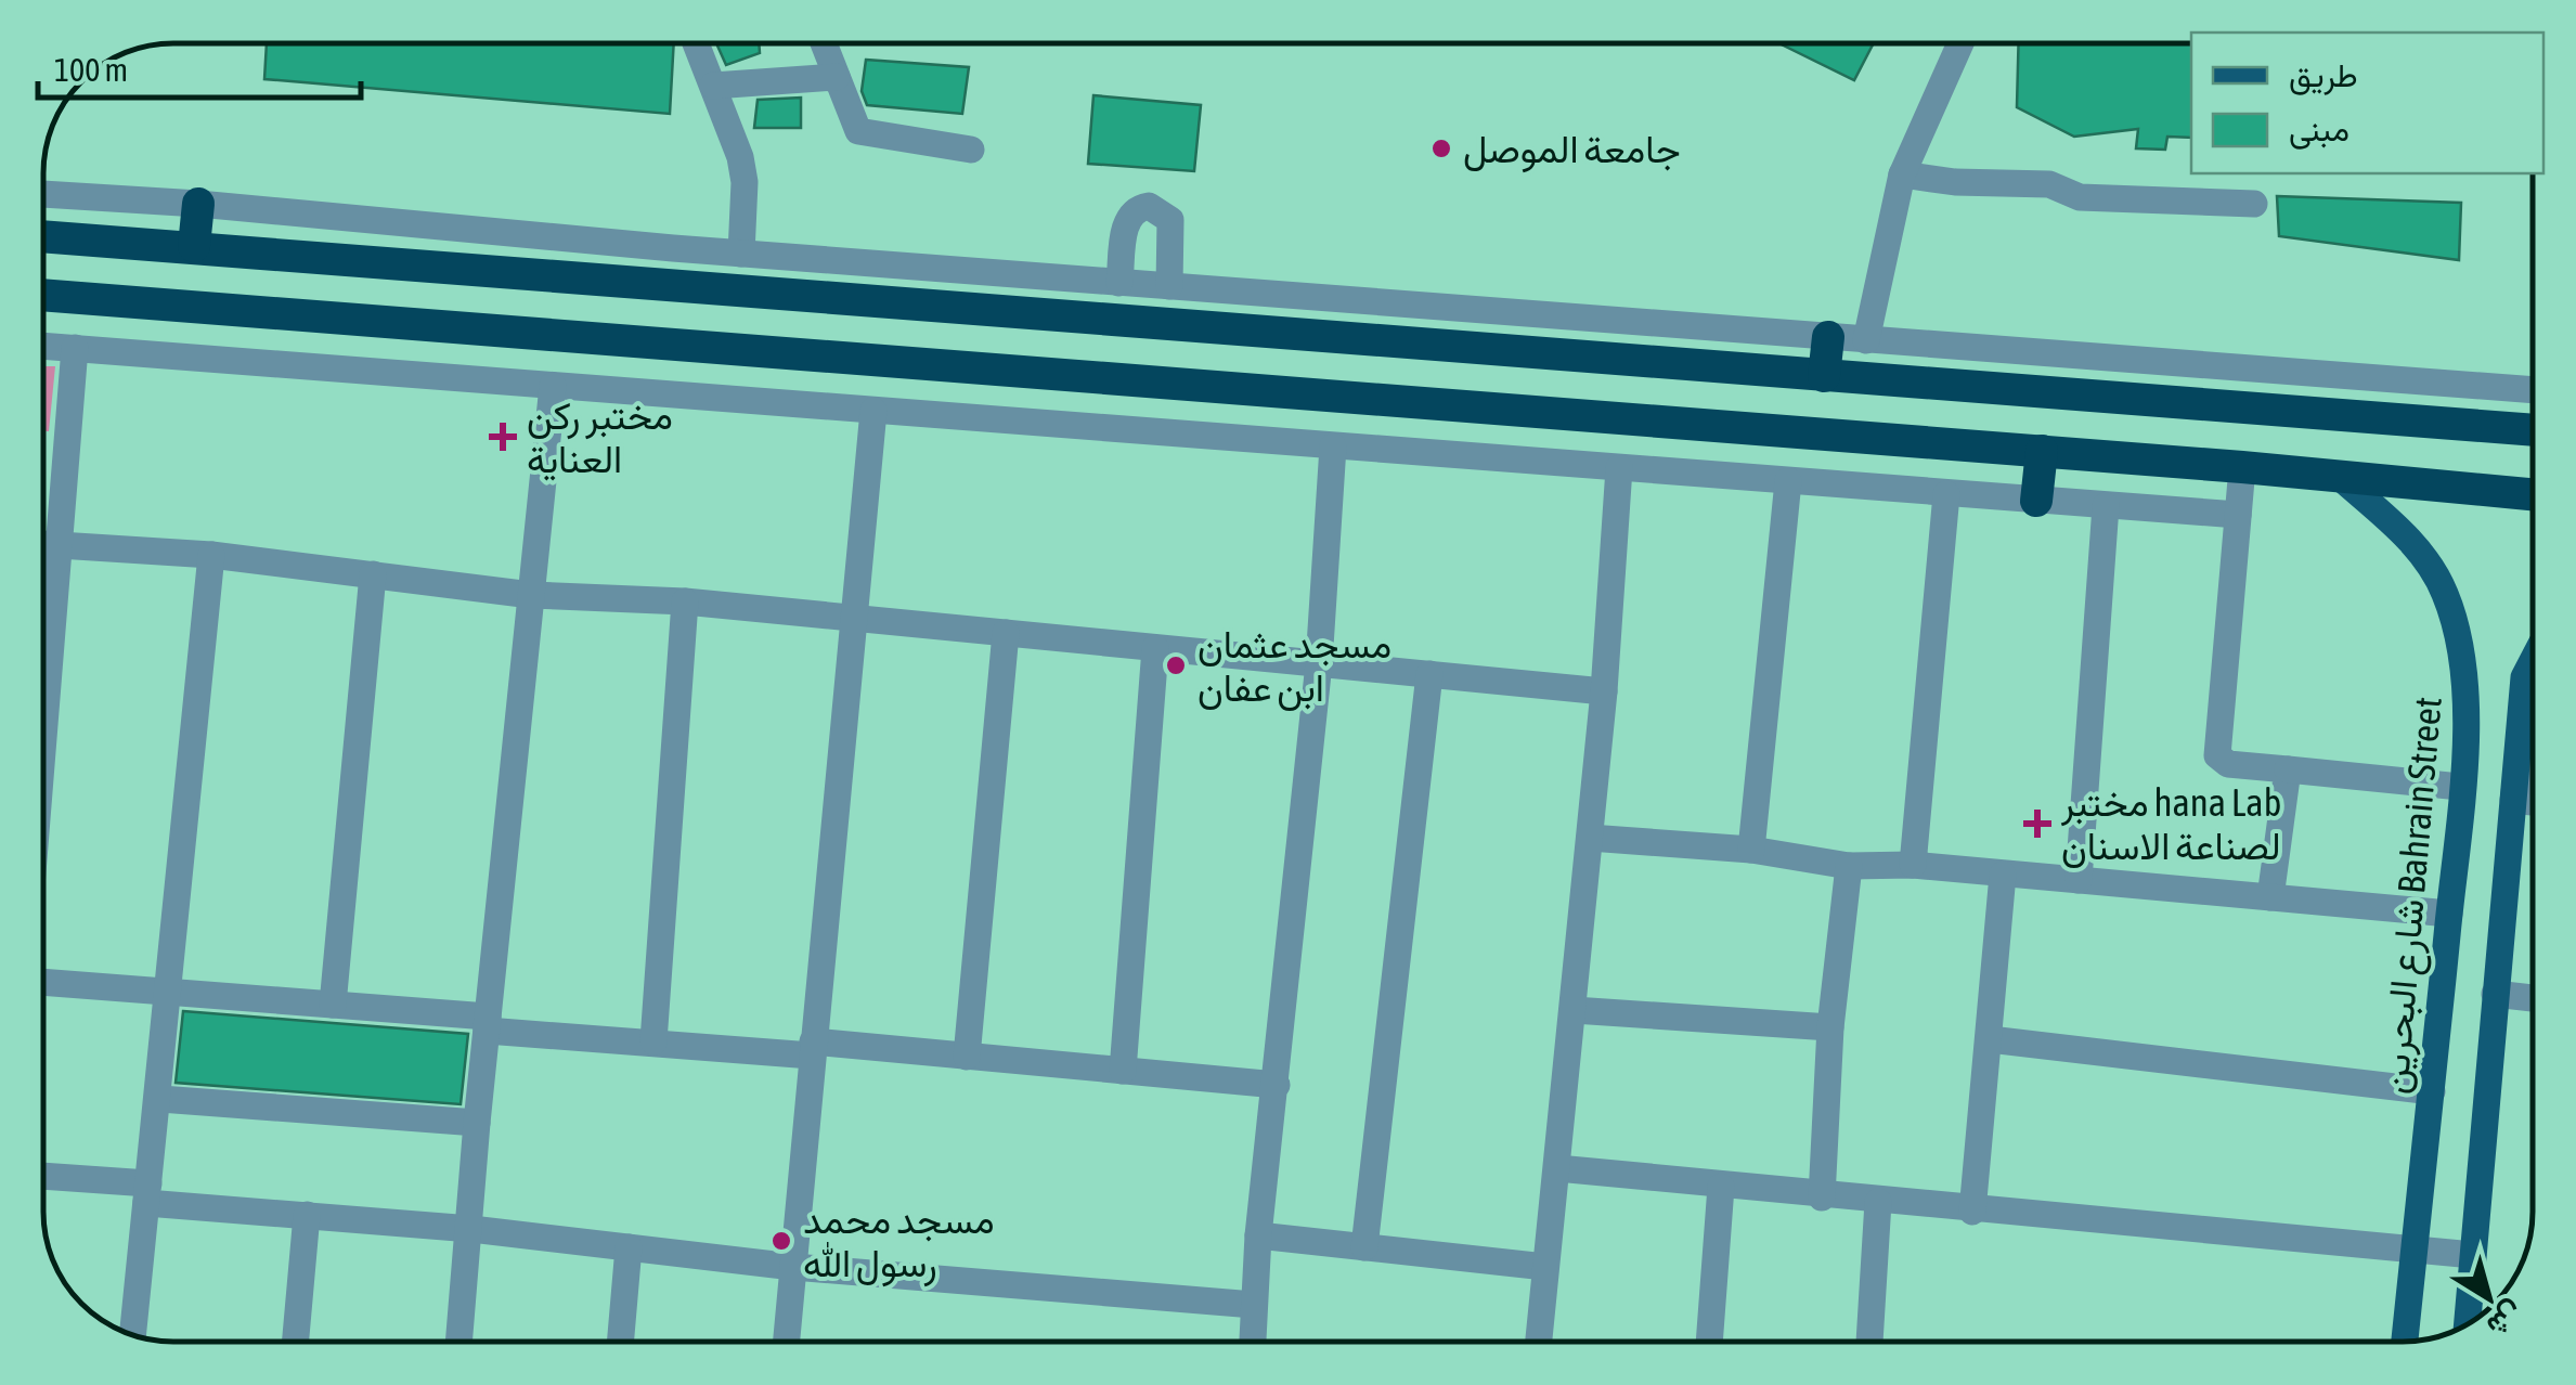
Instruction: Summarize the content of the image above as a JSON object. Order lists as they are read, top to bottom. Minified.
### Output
{"streets":{"main road":["شارع البحرين Bahrain Street"]},"places":{"other":["جامعة الموصل","مسجد عثمان ابن عفان","مسجد محمد رسول الله"],"health":["مختبر ركن العناية","مختبر hana Lab لصناعة الاسنان"]},"legend":["طريق","مبنى"],"scale_bar":"100 m","north":"bottom right"}
